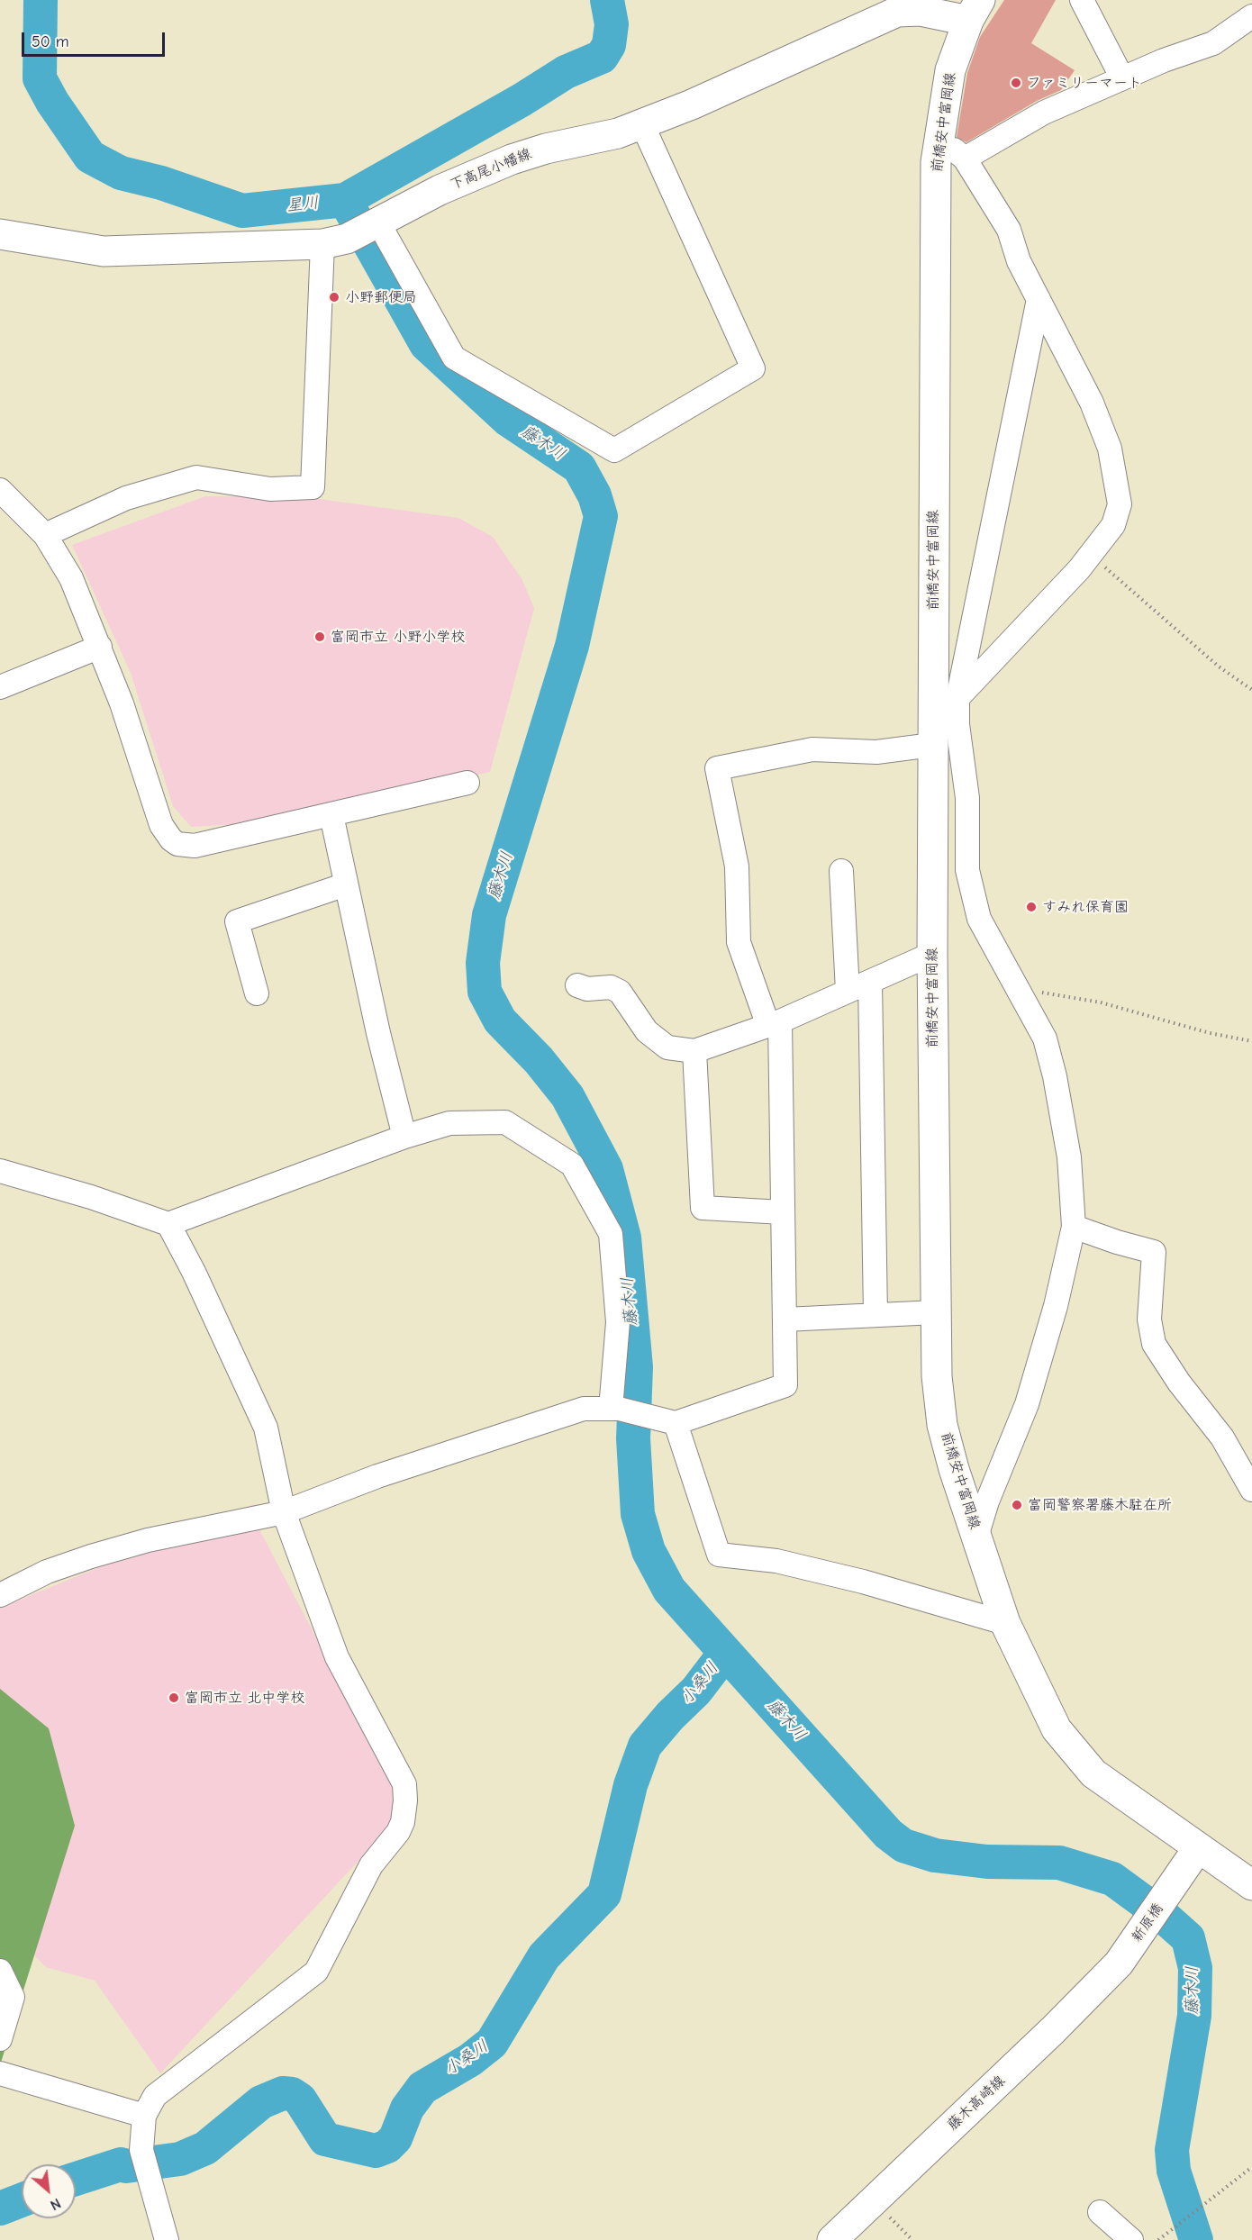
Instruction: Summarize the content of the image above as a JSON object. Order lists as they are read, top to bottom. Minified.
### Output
{"streets":{"main road":["前橋安中富岡線","下高尾小幡線","新原橋","藤木高崎線"]},"crossings":[["前橋安中富岡線","下高尾小幡線"],["前橋安中富岡線","新原橋"],["新原橋","藤木高崎線"]],"water":["星川","藤木川","小桑川"],"places":["ファミリーマート","小野郵便局","富岡市立 小野小学校","すみれ保育園","富岡警察署藤木駐在所","富岡市立 北中学校"],"scale_bar":"50 m","north":"bottom right"}
